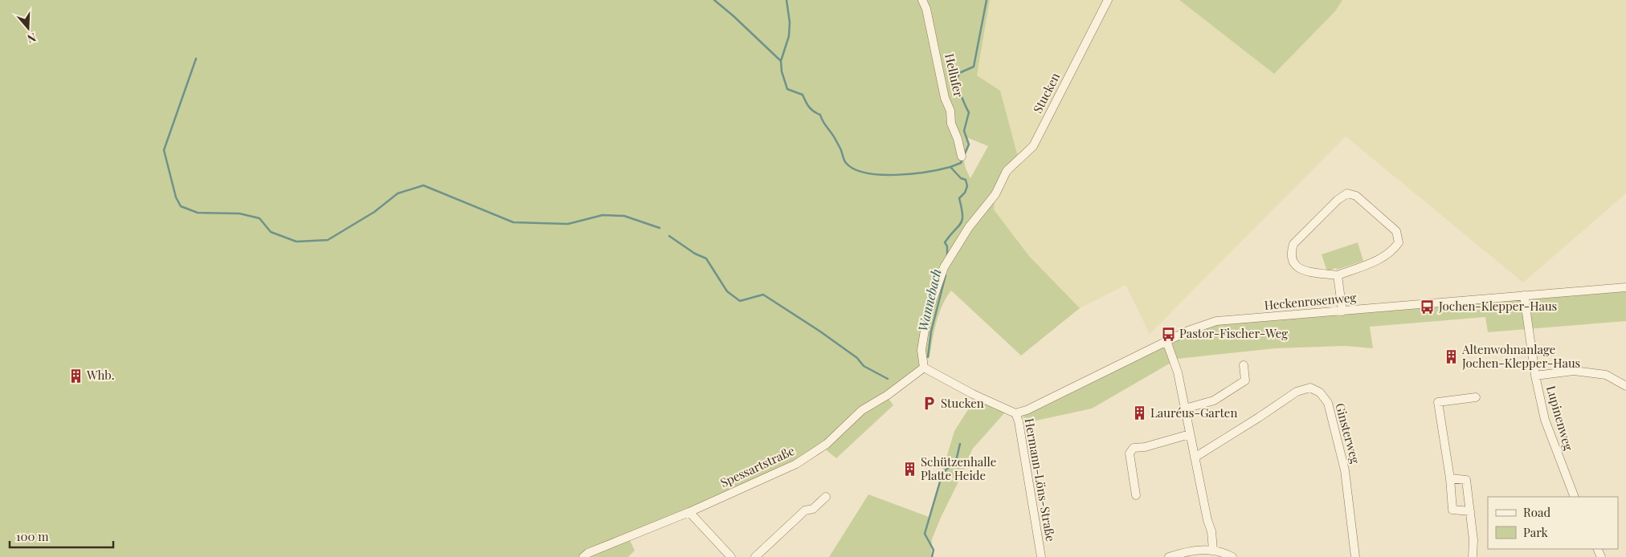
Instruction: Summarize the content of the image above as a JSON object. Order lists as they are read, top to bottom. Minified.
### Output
{"streets":{"street":["Hellufer","Stucken","Heckenrosenweg","Lupinenweg","Ginsterweg","Spessartstraße","Hermann-Löns-Straße"]},"crossings":[["Stucken","Spessartstraße"],["Stucken","Hermann-Löns-Straße"],["Heckenrosenweg","Lupinenweg"],["Heckenrosenweg","Hermann-Löns-Straße"],["Spessartstraße","Hermann-Löns-Straße"]],"water":["Wannebach"],"places":{"bus stop":["Jochen-Klepper-Haus","Pastor-Fischer-Weg"],"building":["Altenwohnanlage Jochen-Klepper-Haus","Whb.","Lauréus-Garten","Schützenhalle Platte Heide"],"parking":["Stucken"]},"legend":["Road","Park"],"scale_bar":"100 m","north":"bottom"}
